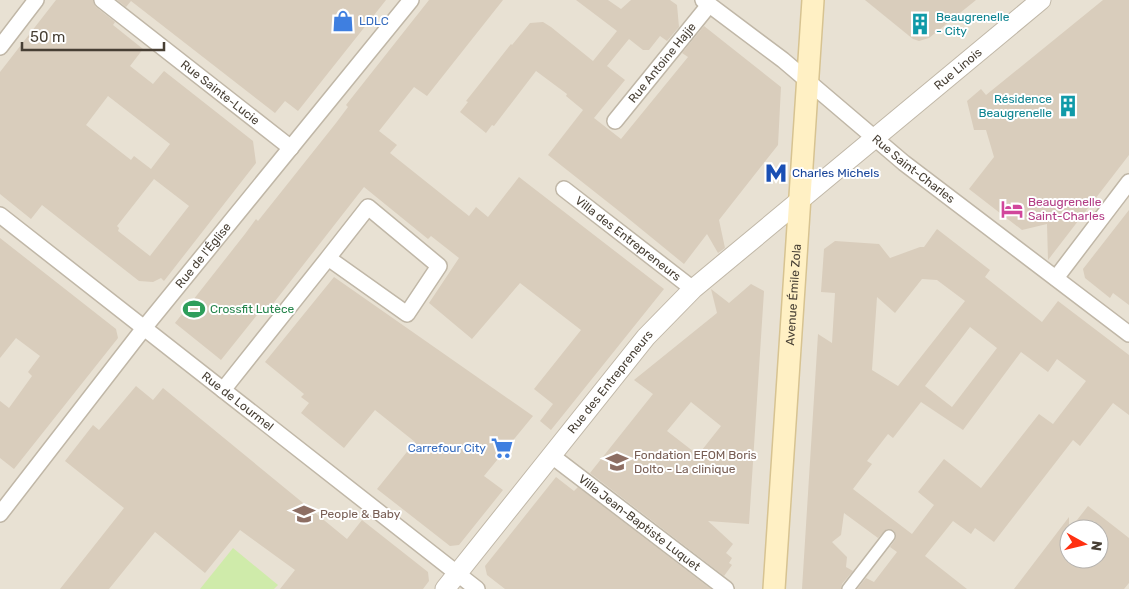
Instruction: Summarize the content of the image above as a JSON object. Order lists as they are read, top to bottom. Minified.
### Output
{"streets":{"main road":["Avenue Émile Zola"],"street":["Rue Antoine Hajje","Rue Linois","Rue Sainte-Lucie","Rue Saint-Charles","Villa des Entrepreneurs","Rue de l'Église","Rue des Entrepreneurs","Rue de Lourmel","Villa Jean-Baptiste Luquet"]},"crossings":[["Rue Antoine Hajje","Rue Saint-Charles"],["Rue Linois","Rue Saint-Charles"],["Rue Linois","Avenue Émile Zola"],["Rue Linois","Rue des Entrepreneurs"],["Rue Sainte-Lucie","Rue de l'Église"],["Rue Saint-Charles","Avenue Émile Zola"],["Villa des Entrepreneurs","Rue des Entrepreneurs"],["Rue de l'Église","Rue de Lourmel"],["Avenue Émile Zola","Rue des Entrepreneurs"],["Rue des Entrepreneurs","Rue de Lourmel"],["Rue des Entrepreneurs","Villa Jean-Baptiste Luquet"]],"places":{"shop":["LDLC"],"building":["Beaugrenelle - City","Résidence Beaugrenelle"],"metro station":["Charles Michels"],"hotel":["Beaugrenelle Saint-Charles"],"sports":["Crossfit Lutèce"],"supermarket":["Carrefour City"],"school or university":["Fondation EFOM Boris Dolto - La clinique","People & Baby"]},"scale_bar":"50 m","north":"right"}
